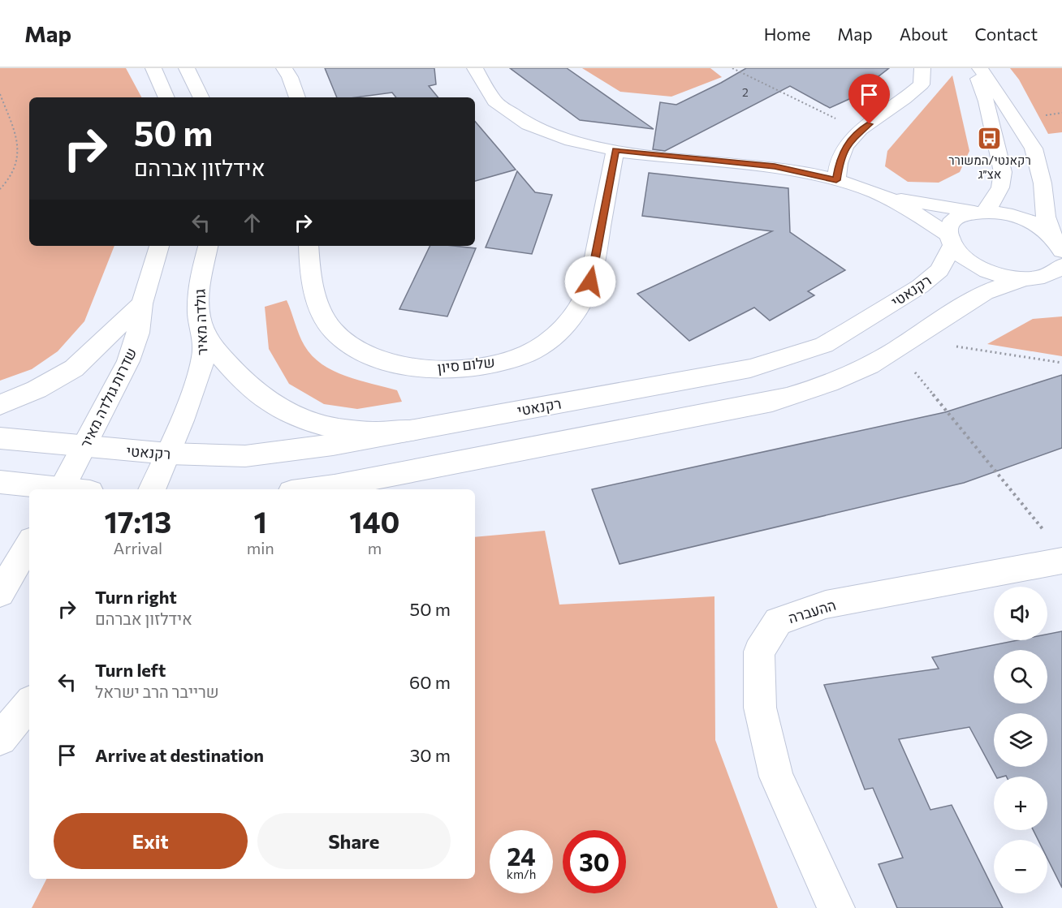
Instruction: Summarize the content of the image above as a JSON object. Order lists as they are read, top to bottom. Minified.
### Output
{"streets":{"street":["רקנאטי","גולדה מאיר","שלום סיון","שדרות גולדה מאיר","ההעברה"]},"crossings":[["רקנאטי","גולדה מאיר"],["רקנאטי","שדרות גולדה מאיר"]],"places":{"bus stop":["רקאנטי/המשורר אצ״ג"]},"house_numbers":["2"],"page":{"header":"Map","nav":["Home","Map","About","Contact"],"turn":["50 m","אידלזון אברהם"],"eta":["17:13","Arrival","1","min","140","m"],"list":[{"name":"Turn right","note":"אידלזון אברהם","value":"50 m"},{"name":"Turn left","note":"שרייבר הרב ישראל","value":"60 m"},{"name":"Arrive at destination","value":"30 m"}],"map_buttons":["+","−"],"buttons":["Exit","Share"],"speed":"24 km/h","limit":"30"}}
